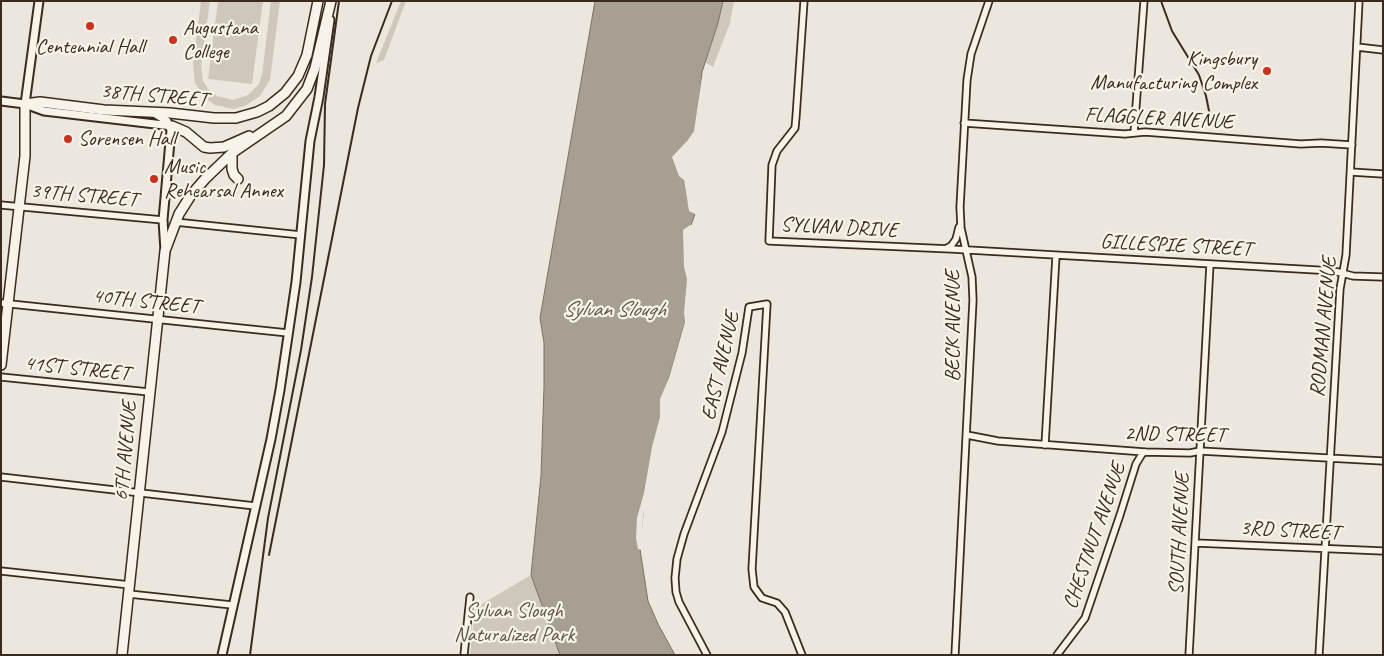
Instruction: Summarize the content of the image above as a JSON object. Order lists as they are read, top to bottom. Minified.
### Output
{"streets":{"main road":["38TH STREET","6TH AVENUE"],"street":["FLAGGLER AVENUE","39TH STREET","SYLVAN DRIVE","GILLESPIE STREET","40TH STREET","BECK AVENUE","RODMAN AVENUE","EAST AVENUE","41ST STREET","2ND STREET","3RD STREET","SOUTH AVENUE","CHESTNUT AVENUE"]},"crossings":[["38TH STREET","6TH AVENUE"],["FLAGGLER AVENUE","BECK AVENUE"],["FLAGGLER AVENUE","RODMAN AVENUE"],["39TH STREET","6TH AVENUE"],["SYLVAN DRIVE","GILLESPIE STREET"],["SYLVAN DRIVE","BECK AVENUE"],["GILLESPIE STREET","BECK AVENUE"],["GILLESPIE STREET","RODMAN AVENUE"],["GILLESPIE STREET","SOUTH AVENUE"],["40TH STREET","6TH AVENUE"],["BECK AVENUE","2ND STREET"],["RODMAN AVENUE","2ND STREET"],["RODMAN AVENUE","3RD STREET"],["41ST STREET","6TH AVENUE"],["2ND STREET","SOUTH AVENUE"],["2ND STREET","CHESTNUT AVENUE"],["3RD STREET","SOUTH AVENUE"]],"water":["Sylvan Slough"],"parks":["Sylvan Slough Naturalized Park"],"places":["Centennial Hall","Augustana College","Kingsbury Manufacturing Complex","Sorensen Hall","Music Rehearsal Annex"]}
